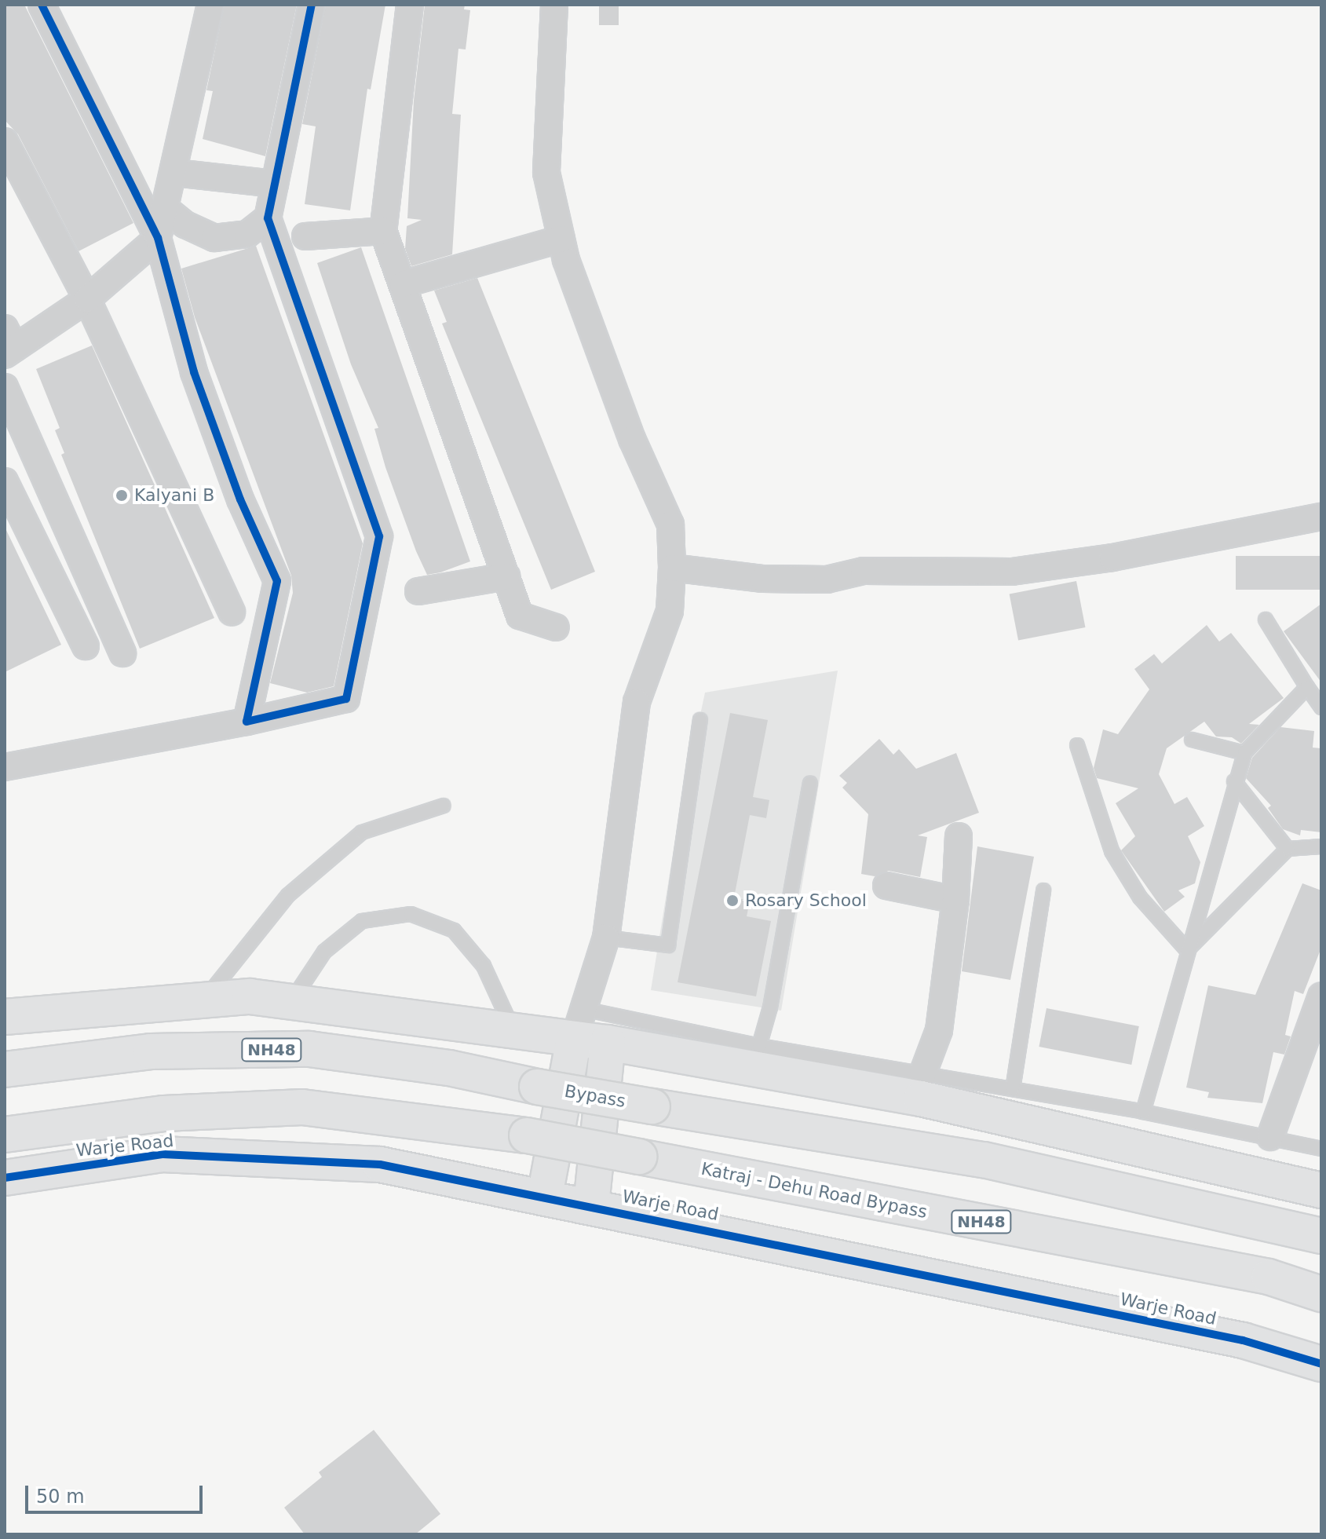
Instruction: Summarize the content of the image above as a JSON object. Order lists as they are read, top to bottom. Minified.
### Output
{"streets":{"main road":["NH48","Bypass","Warje Road","Katraj - Dehu Road Bypass"]},"places":["Kalyani B","Rosary School"],"scale_bar":"50 m"}
